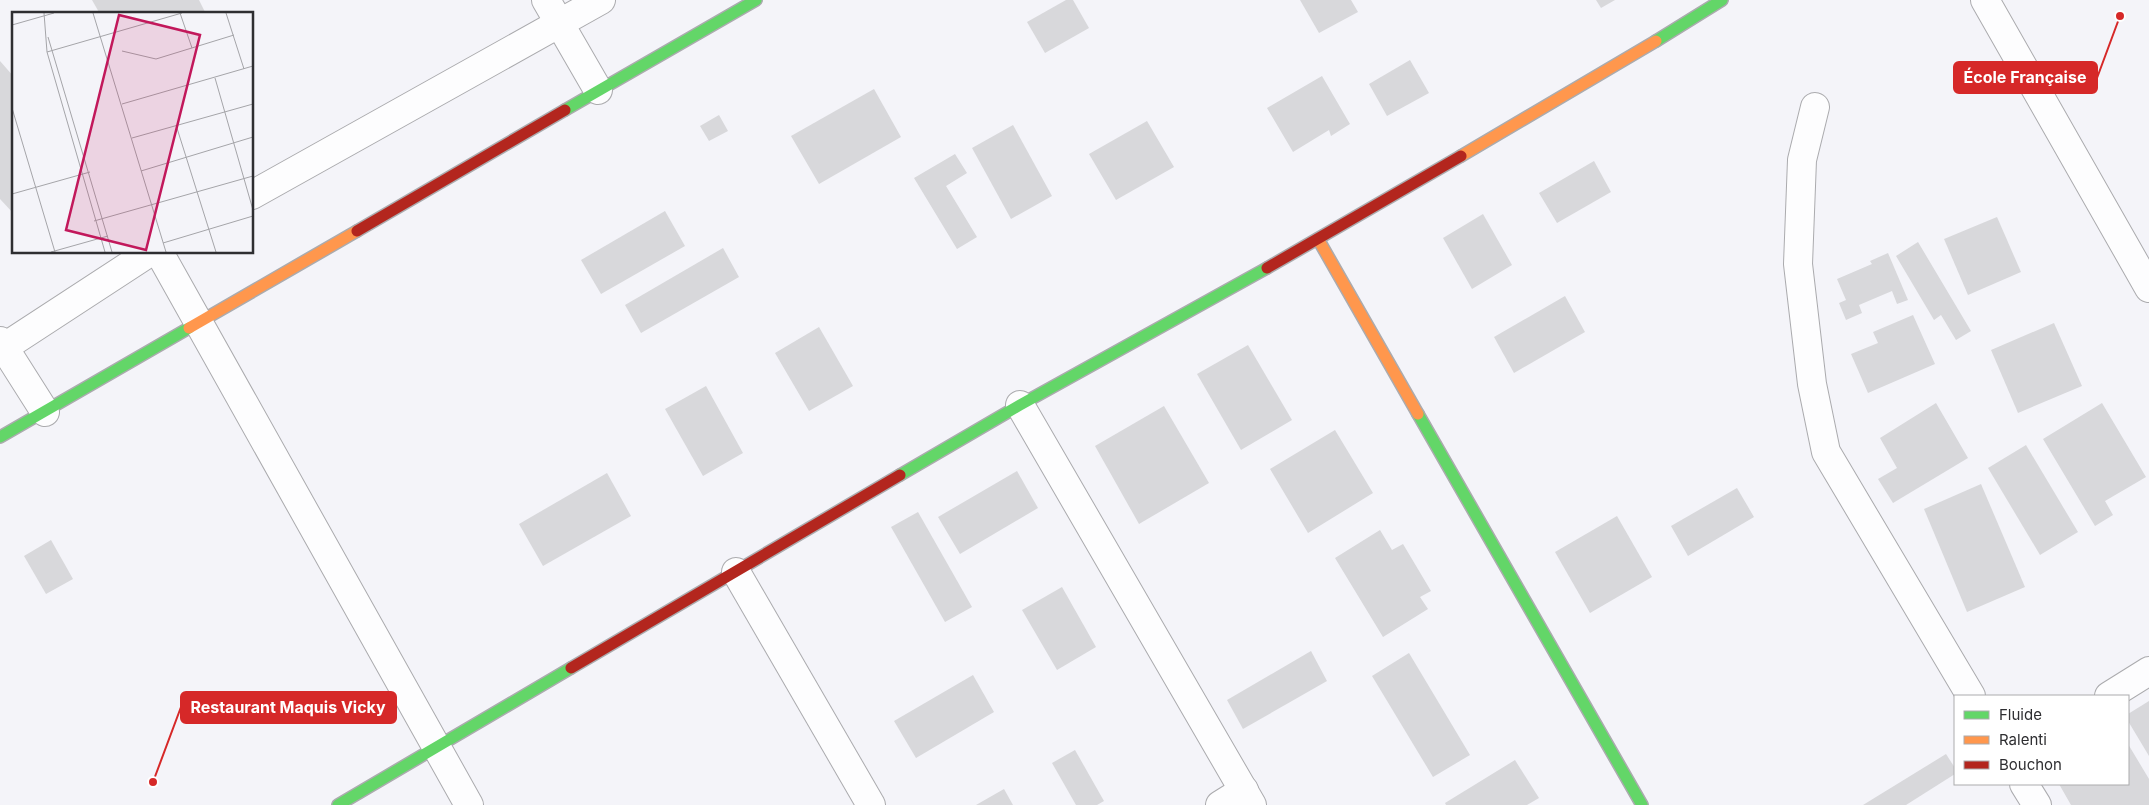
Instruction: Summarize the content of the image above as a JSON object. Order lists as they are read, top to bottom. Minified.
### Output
{"places":["École Française","Restaurant Maquis Vicky"],"legend":["Fluide","Ralenti","Bouchon"]}
